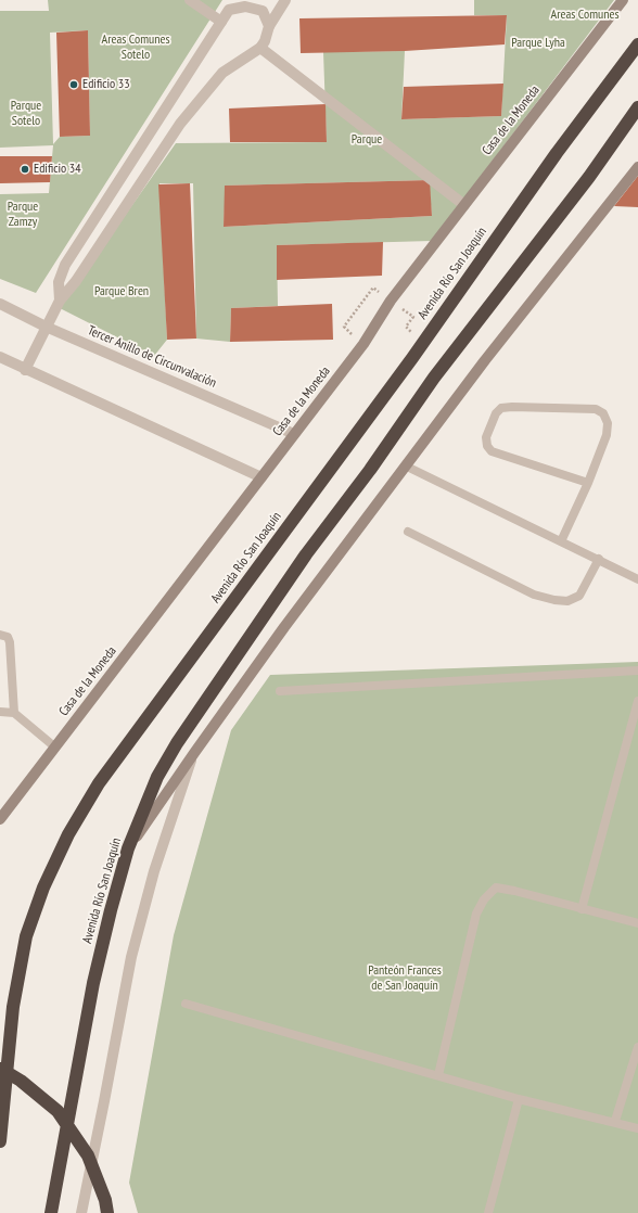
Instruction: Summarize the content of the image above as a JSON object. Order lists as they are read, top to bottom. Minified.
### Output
{"streets":{"highway":["Avenida Río San Joaquín"],"main road":["Casa de la Moneda"],"street":["Tercer Anillo de Circunvalación"]},"crossings":[["Casa de la Moneda","Tercer Anillo de Circunvalación"]],"parks":["Areas Comunes","Areas Comunes Sotelo","Parque Lyha","Parque Sotelo","Parque","Parque Zamzy","Parque Bren","Panteón Frances de San Joaquín"],"places":["Edificio 33","Edificio 34"]}
